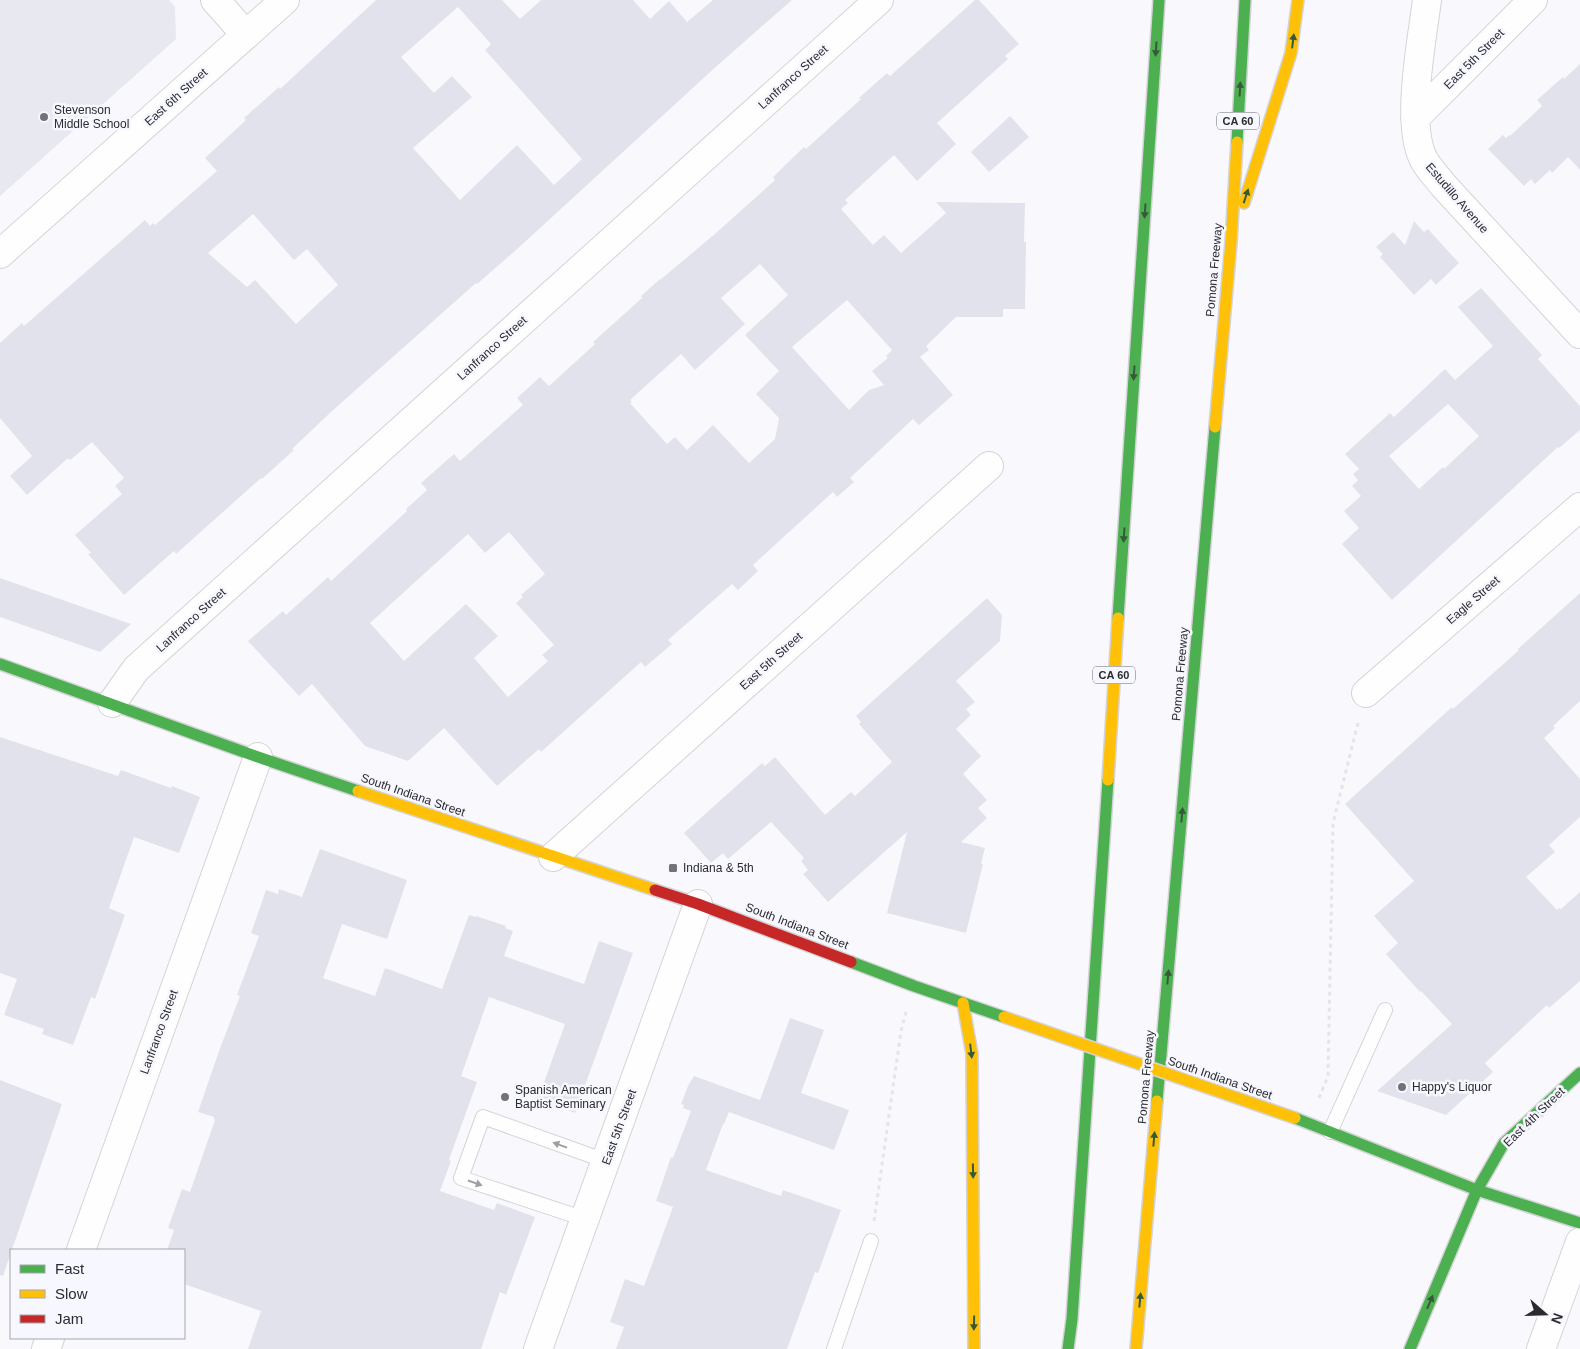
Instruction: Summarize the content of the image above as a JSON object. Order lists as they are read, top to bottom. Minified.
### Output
{"streets":{"main road":["CA 60","Pomona Freeway","South Indiana Street","East 4th Street"],"street":["East 5th Street","Lanfranco Street","East 6th Street","Estudillo Avenue","Eagle Street"]},"crossings":[["East 5th Street","Estudillo Avenue"],["East 5th Street","South Indiana Street"],["Lanfranco Street","South Indiana Street"],["South Indiana Street","East 4th Street"]],"one_way":["East 4th Street"],"places":{"other":["Stevenson Middle School","Happy's Liquor","Spanish American Baptist Seminary"],"transit":["Indiana & 5th"]},"legend":["Fast","Slow","Jam"],"north":"right"}
